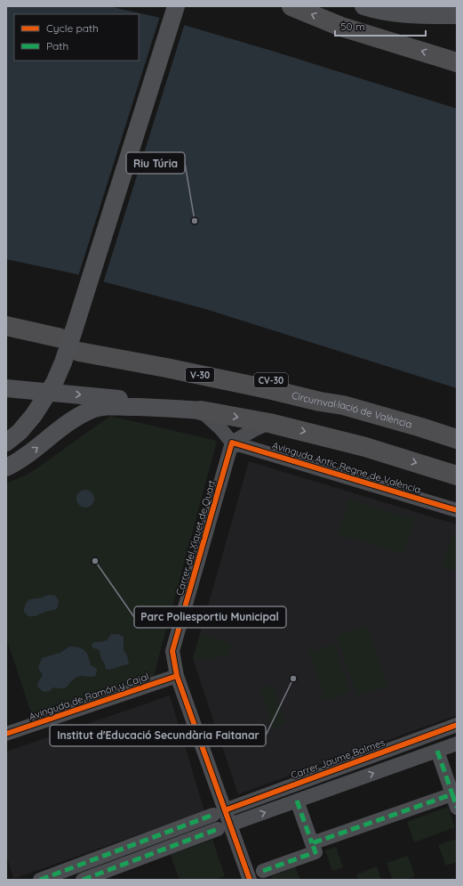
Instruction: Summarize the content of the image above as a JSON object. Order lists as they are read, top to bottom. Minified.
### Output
{"streets":{"highway":["V-30","CV-30","Circumval·lació de València"],"street":["Avinguda Antic Regne de València","Carrer del Xiquet de Quart","Avinguda de Ramón y Cajal","Carrer Jaume Balmes"]},"crossings":[["CV-30","Circumval·lació de València"],["Avinguda Antic Regne de València","Carrer del Xiquet de Quart"],["Carrer del Xiquet de Quart","Avinguda de Ramón y Cajal"],["Carrer del Xiquet de Quart","Carrer Jaume Balmes"]],"places":["Riu Túria","Parc Poliesportiu Municipal","Institut d'Educació Secundària Faitanar"],"legend":["Cycle path","Path"],"scale_bar":"50 m"}
